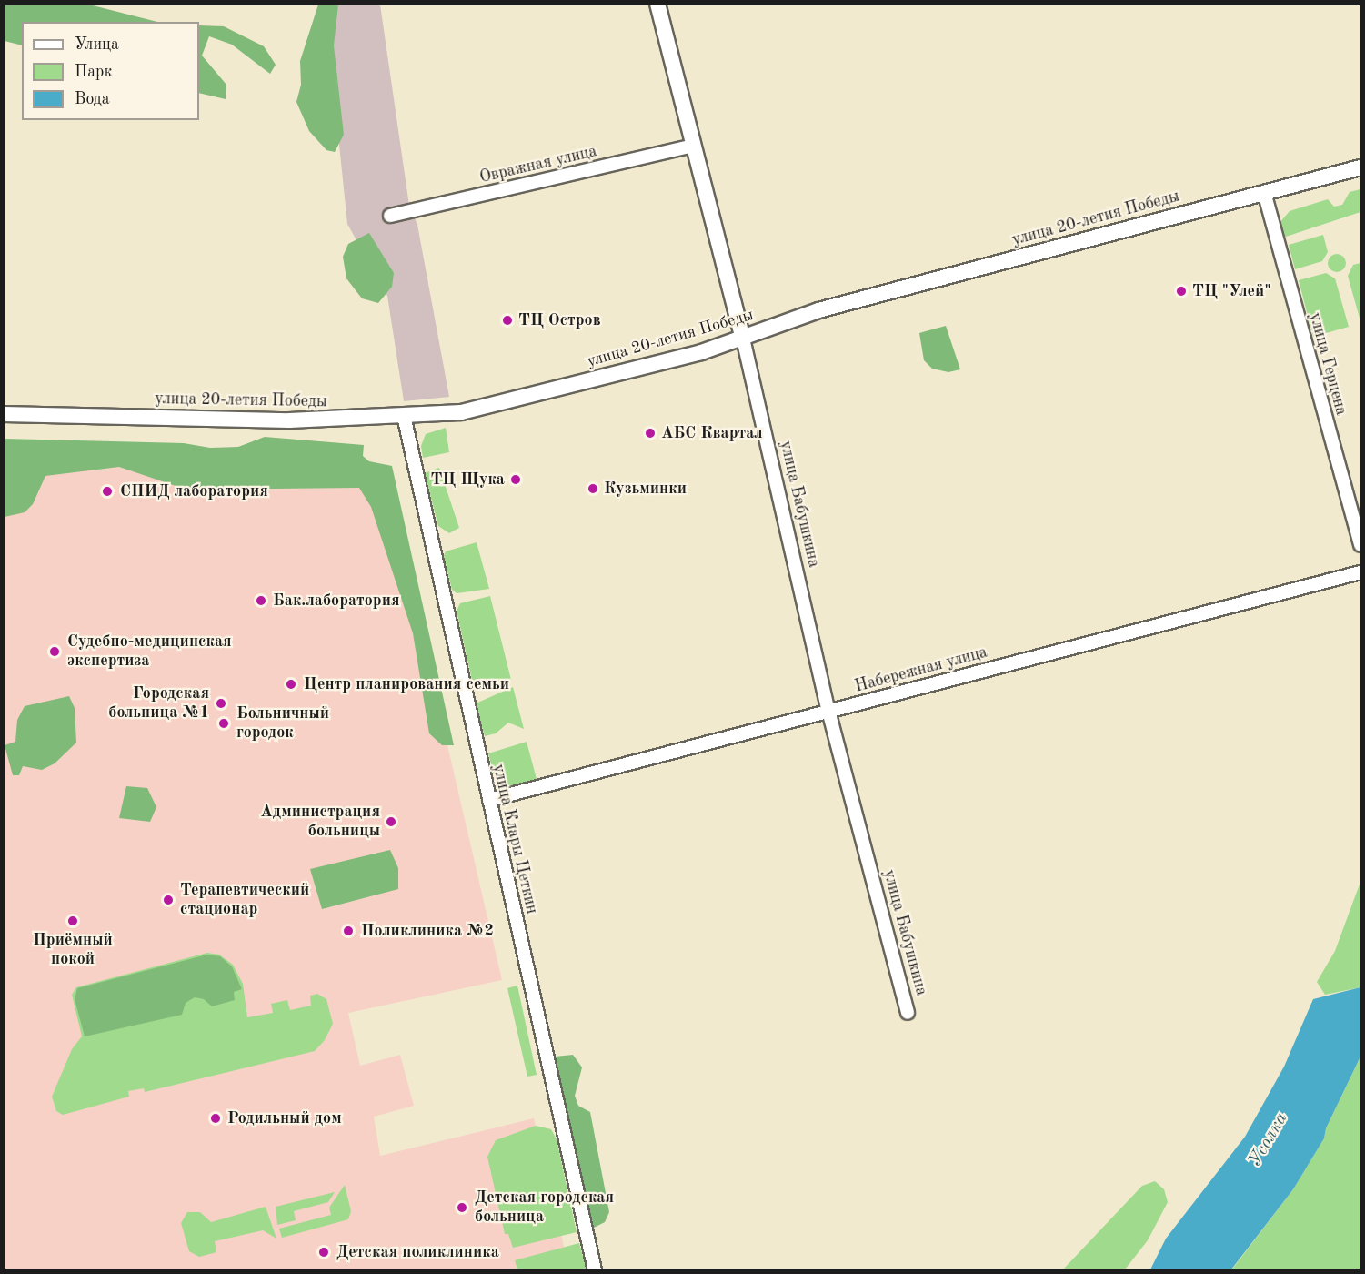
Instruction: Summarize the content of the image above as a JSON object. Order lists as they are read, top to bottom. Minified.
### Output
{"streets":{"street":["Овражная улица","улица 20-летия Победы","улица Герцена","улица Бабушкина","Набережная улица","улица Клары Цеткин"]},"crossings":[["Овражная улица","улица Бабушкина"],["улица 20-летия Победы","улица Герцена"],["улица 20-летия Победы","улица Бабушкина"],["улица 20-летия Победы","улица Клары Цеткин"],["улица Бабушкина","Набережная улица"],["Набережная улица","улица Клары Цеткин"]],"water":["Усолка"],"places":["ТЦ \"Улей\"","ТЦ Остров","АБС Квартал","ТЦ Щука","Кузьминки","СПИД лаборатория","Бак.лаборатория","Судебно-медицинская экспертиза","Центр планирования семьи","Городская больница №1","Больничный городок","Администрация больницы","Терапевтический стационар","Приёмный покой","Поликлиника №2","Родильный дом","Детская городская больница","Детская поликлиника"],"legend":["Улица","Парк","Вода"]}
